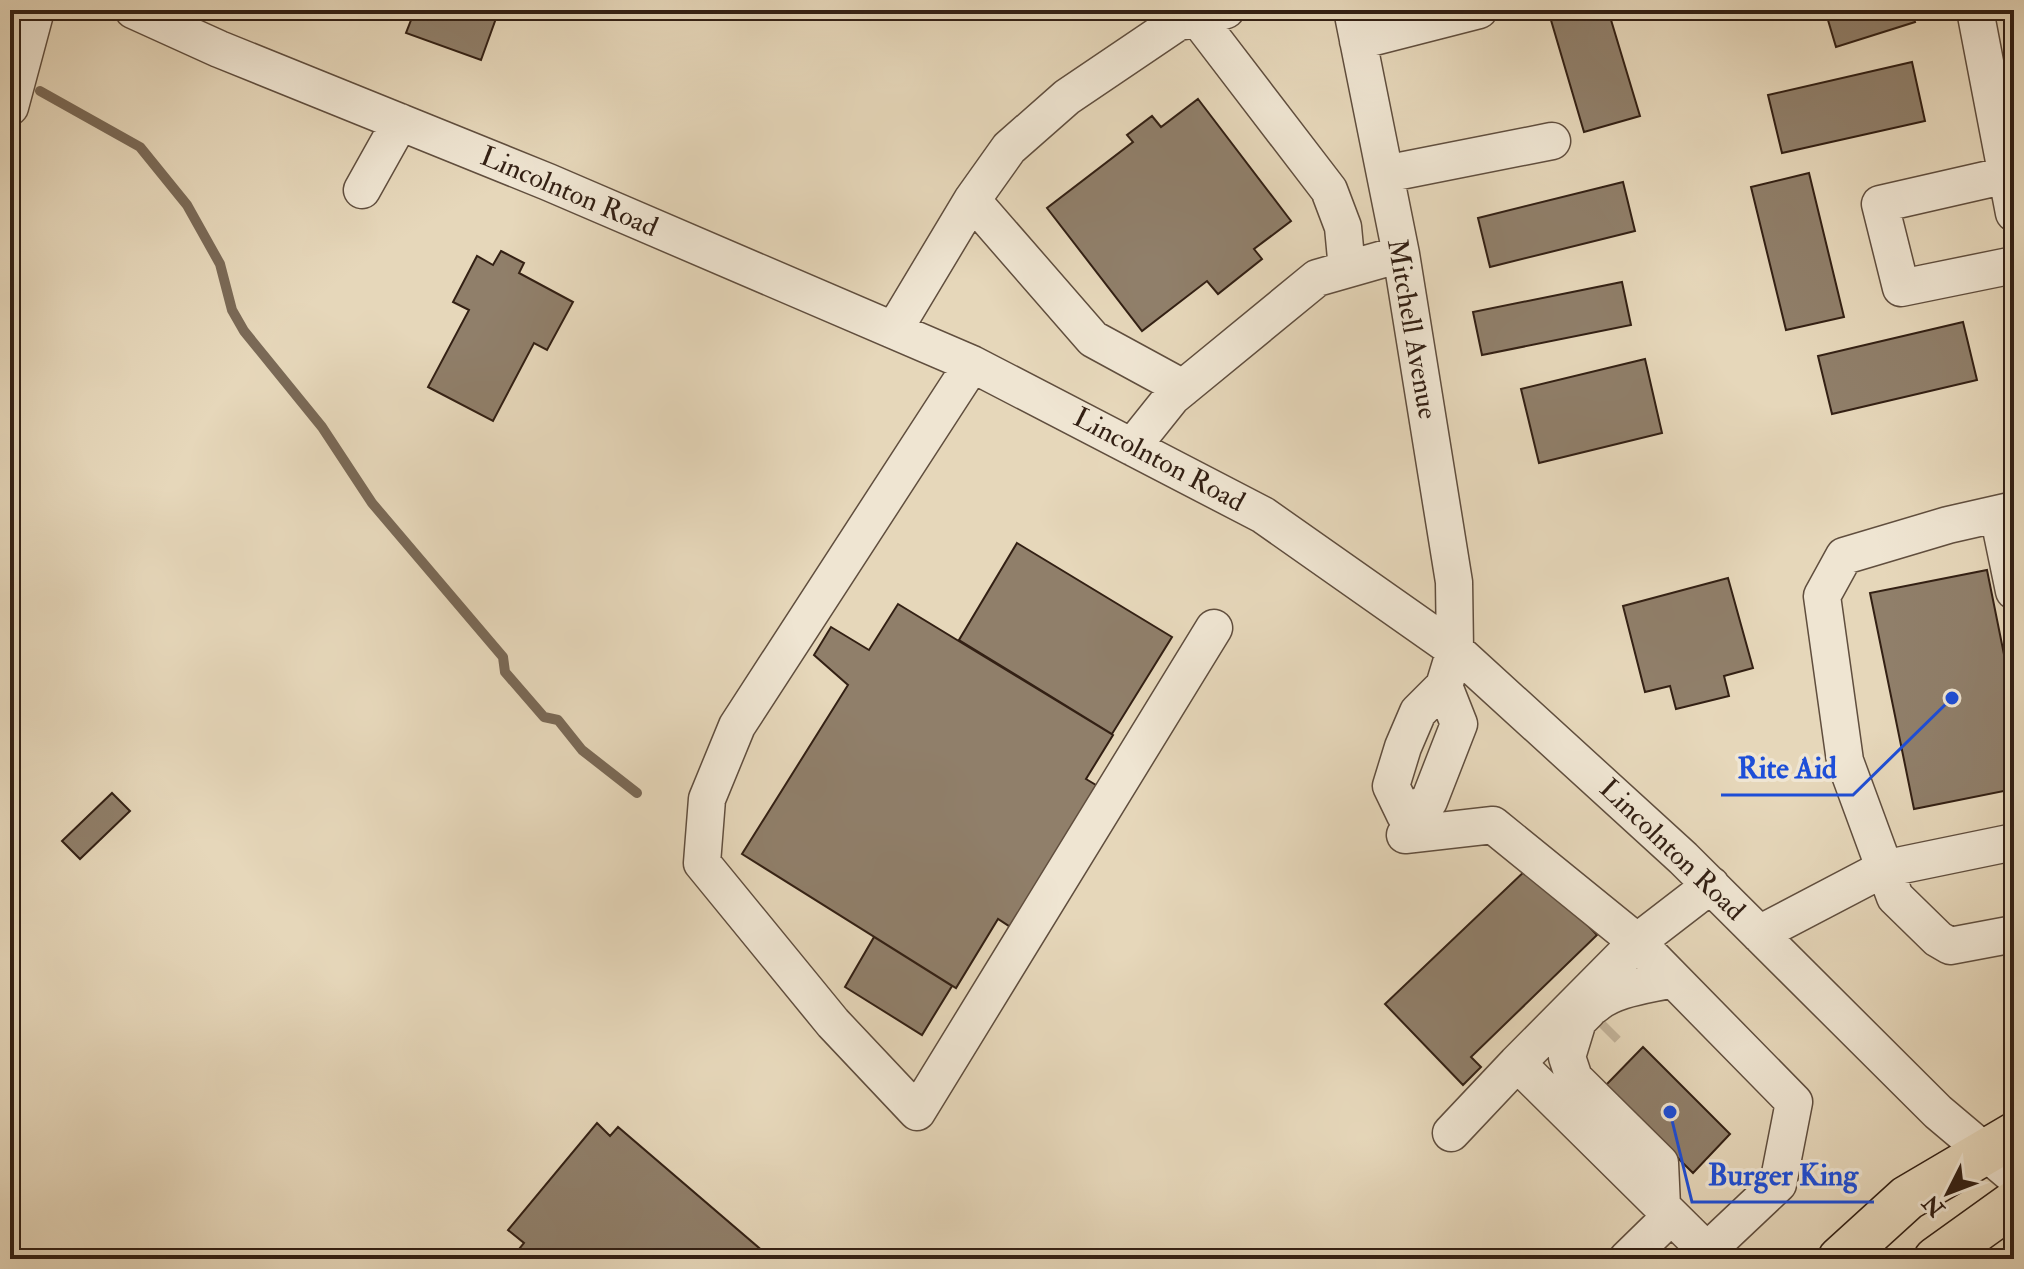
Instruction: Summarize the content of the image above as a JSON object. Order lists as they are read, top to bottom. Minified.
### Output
{"streets":{"street":["Lincolnton Road","Mitchell Avenue"]},"crossings":[["Lincolnton Road","Mitchell Avenue"]],"places":["Rite Aid","Burger King"],"north":"bottom left"}
